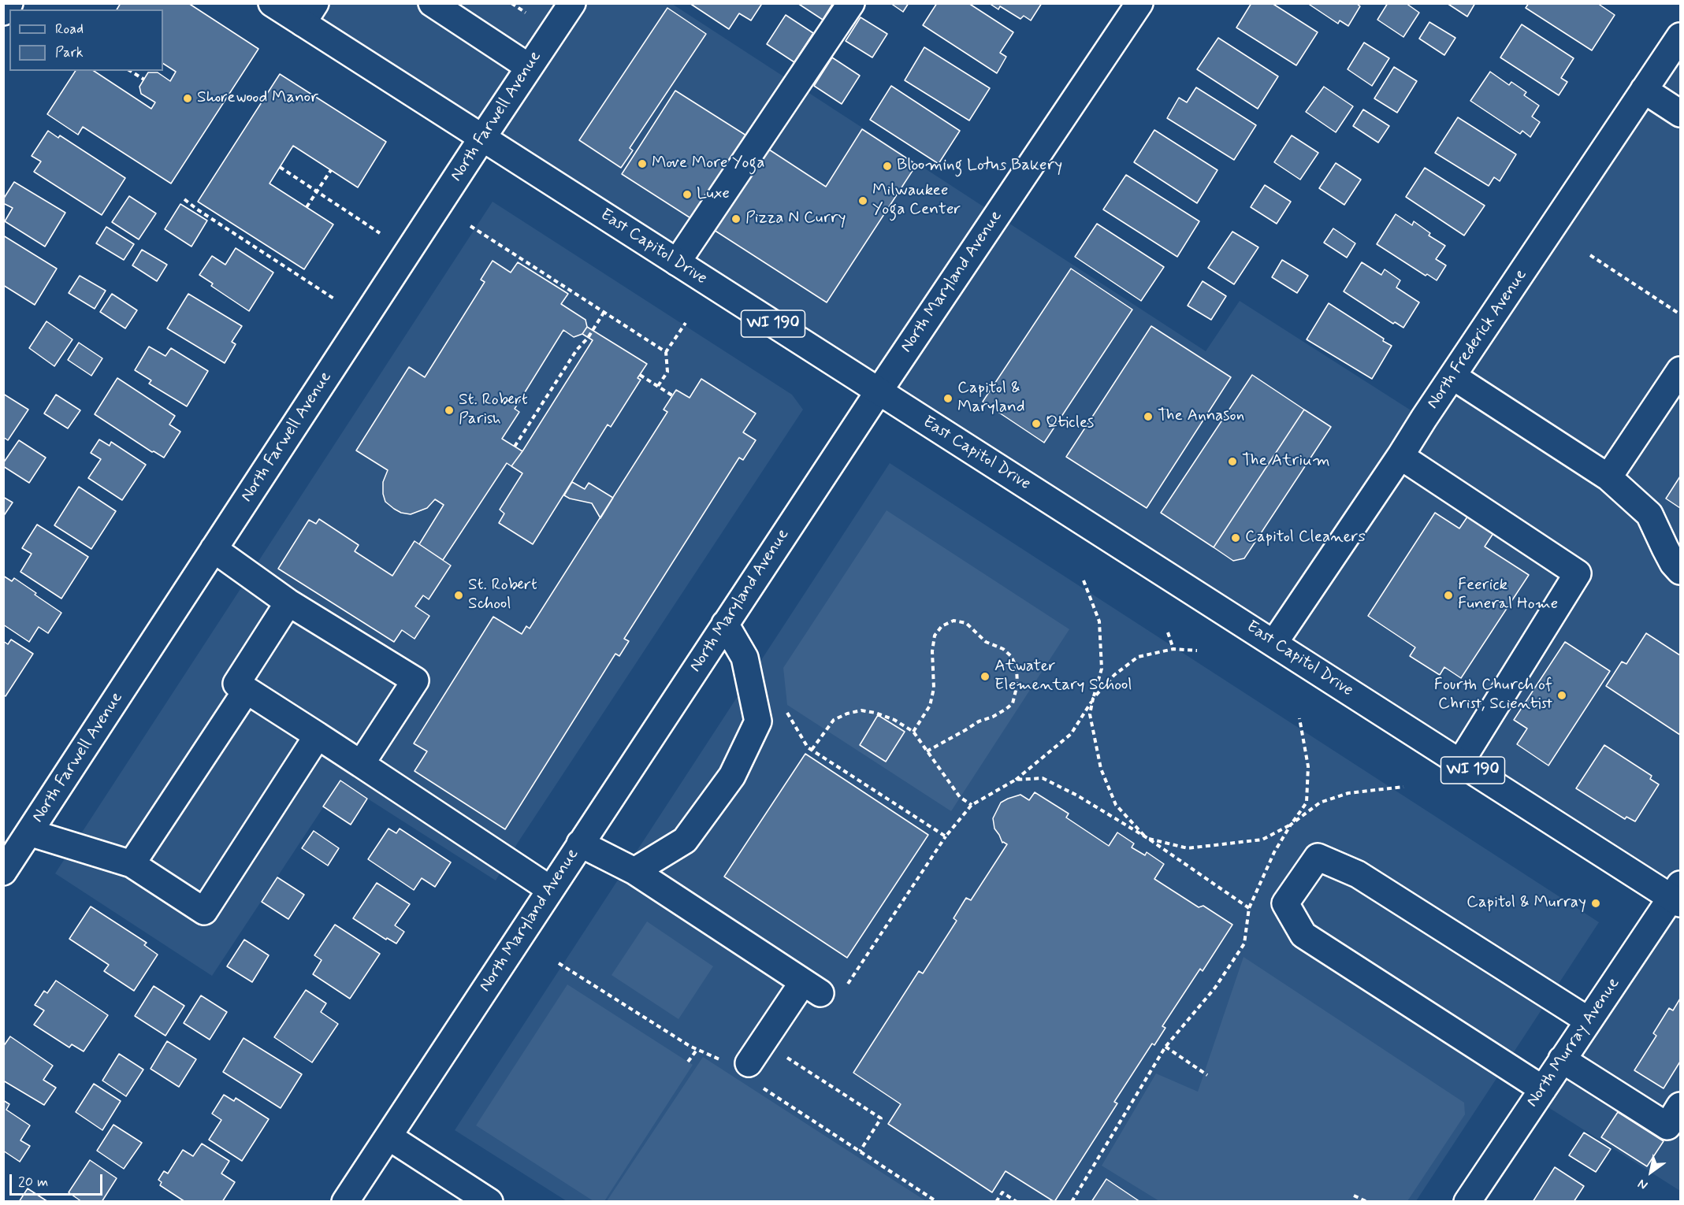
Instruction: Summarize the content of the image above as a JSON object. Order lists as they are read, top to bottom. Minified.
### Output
{"streets":{"street":["North Farwell Avenue","East Capitol Drive","North Maryland Avenue","WI 190","North Frederick Avenue","North Murray Avenue"]},"crossings":[["North Farwell Avenue","East Capitol Drive"],["East Capitol Drive","North Maryland Avenue"],["East Capitol Drive","North Frederick Avenue"],["East Capitol Drive","North Murray Avenue"]],"places":["Shorewood Manor","Move More Yoga","Blooming Lotus Bakery","Luxe","Milwaukee Yoga Center","Pizza N Curry","Capitol & Maryland","St. Robert Parish","The Annason","Qticles","The Atrium","Capitol Cleaners","St. Robert School","Feerick Funeral Home","Atwater Elementary School","Fourth Church of Christ, Scientist","Capitol & Murray"],"legend":["Road","Park"],"scale_bar":"20 m","north":"bottom left"}
